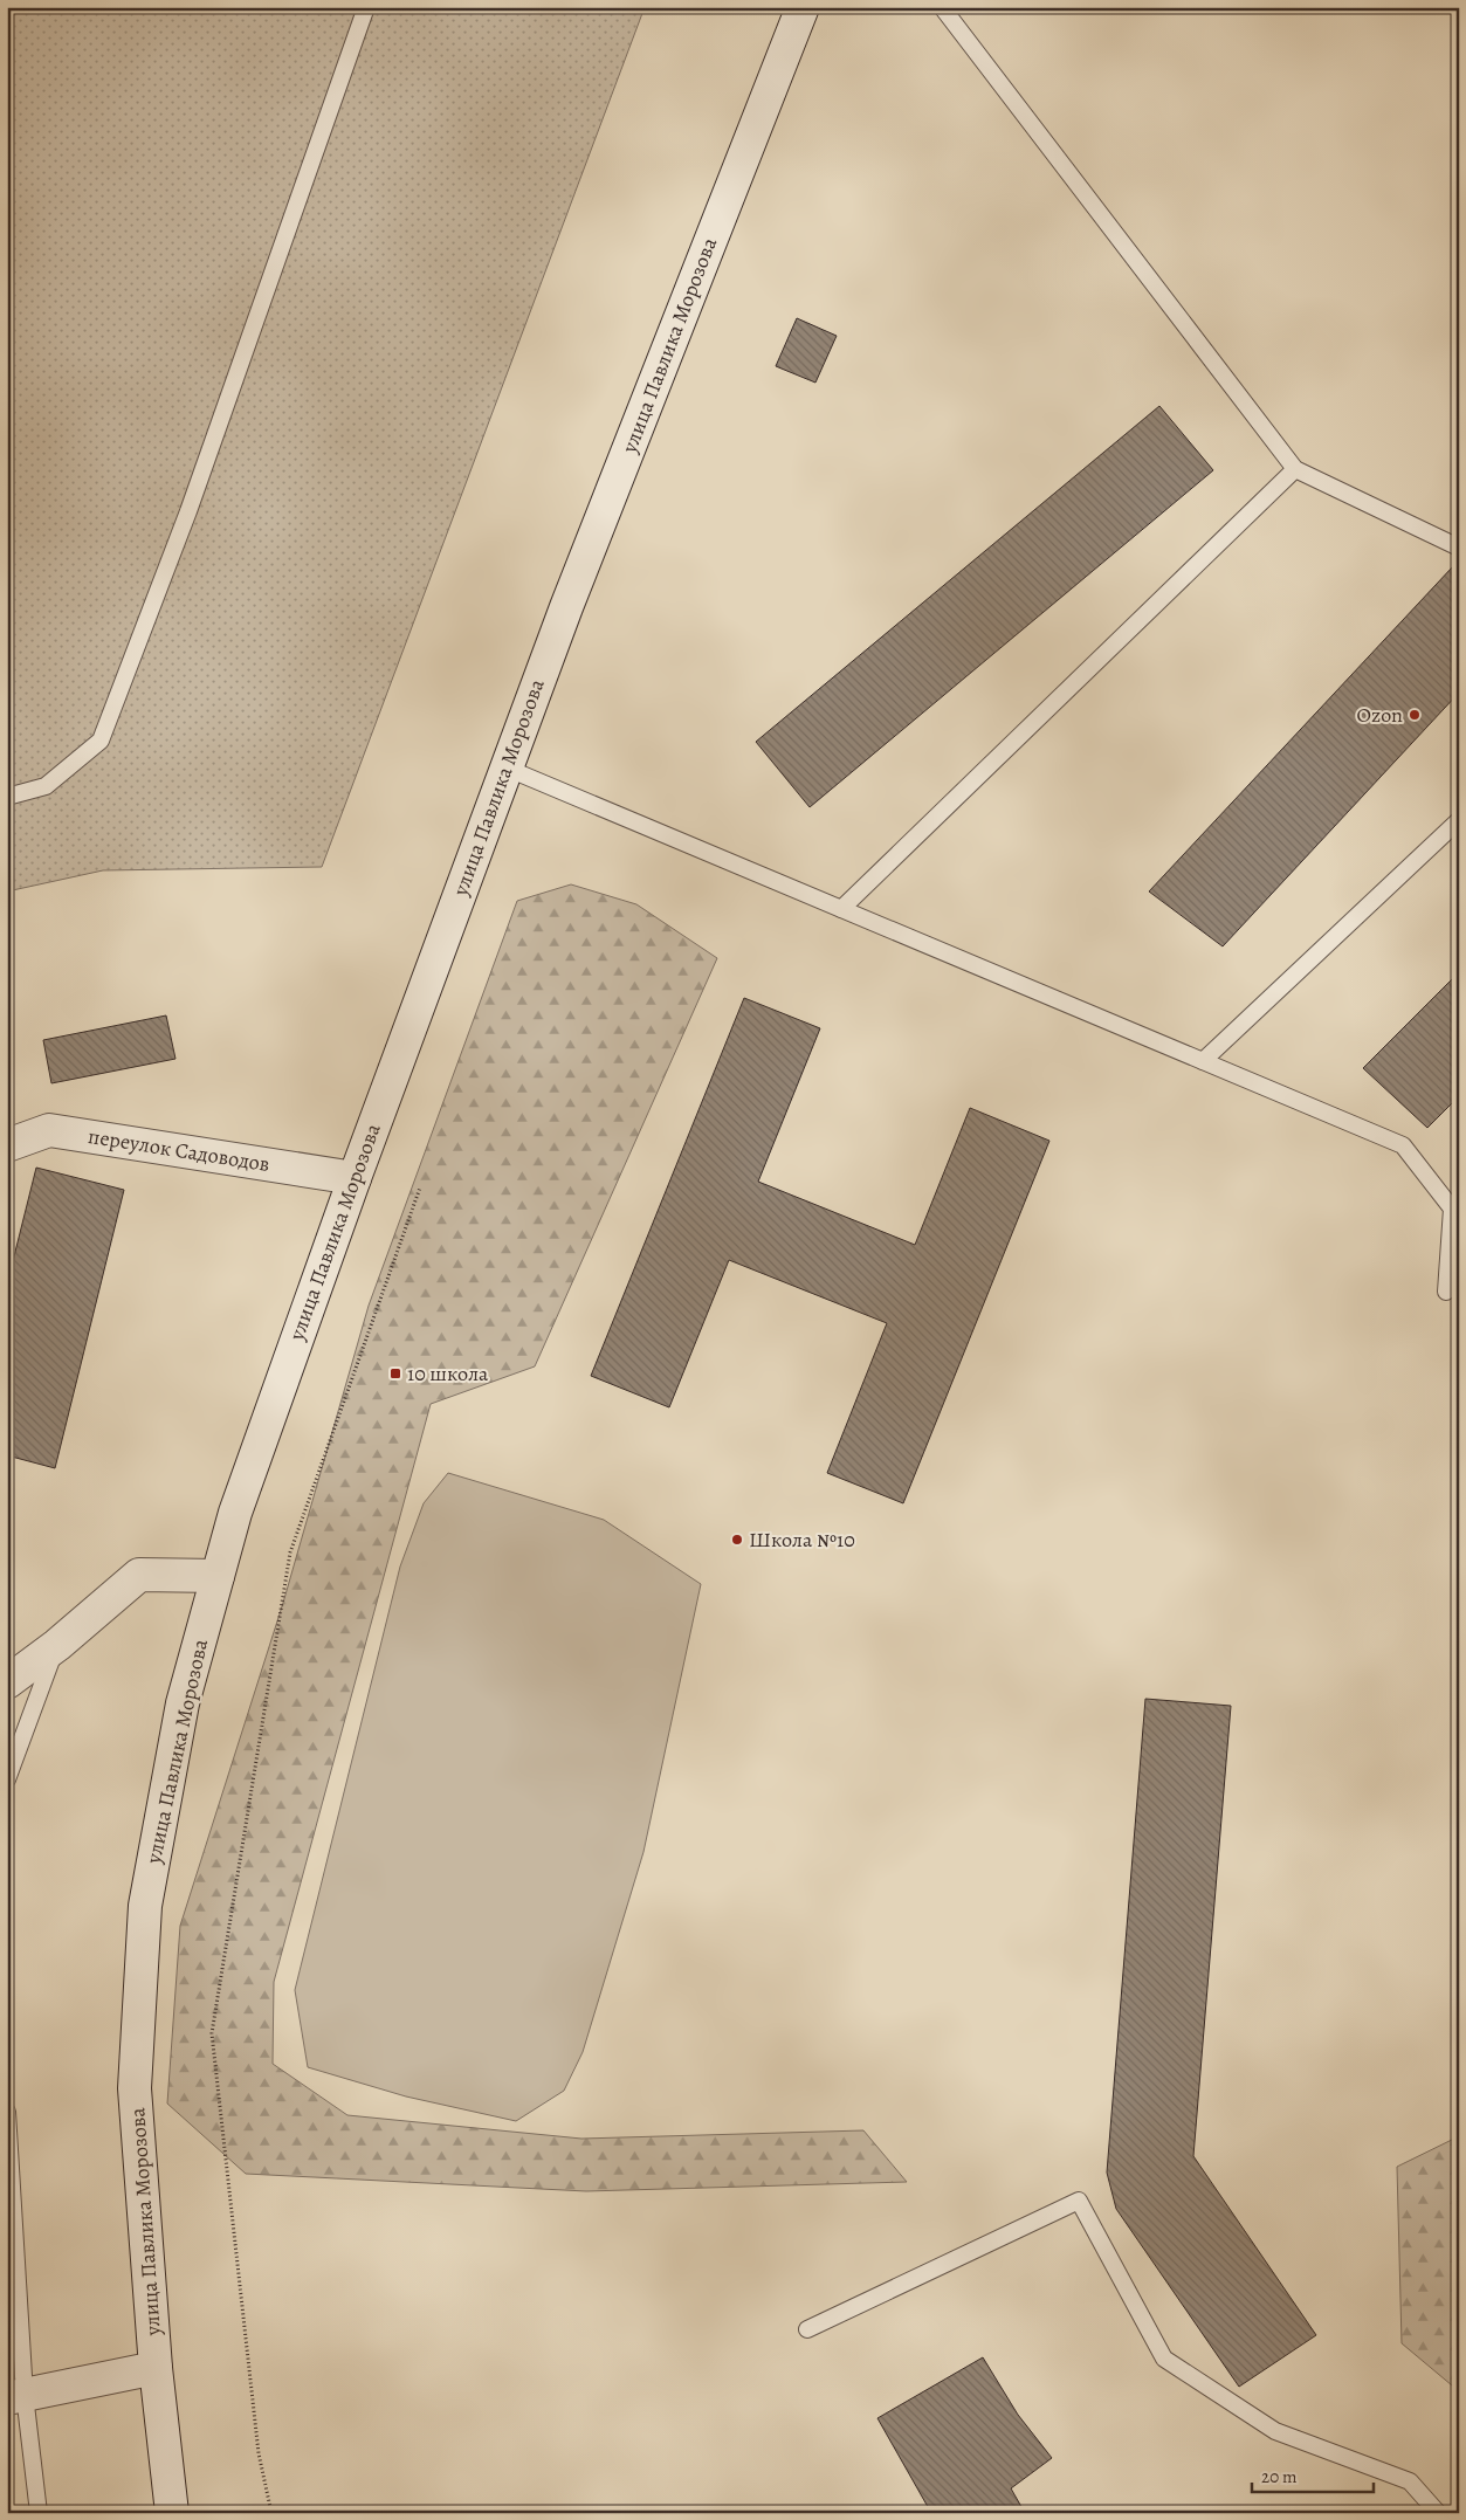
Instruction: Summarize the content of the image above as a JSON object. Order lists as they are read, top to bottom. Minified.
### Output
{"streets":{"main road":["улица Павлика Морозова","переулок Садоводов"]},"crossings":[["улица Павлика Морозова","переулок Садоводов"]],"places":{"other":["Ozon","Школа №10"],"transit":["10 школа"]},"scale_bar":"20 m"}
